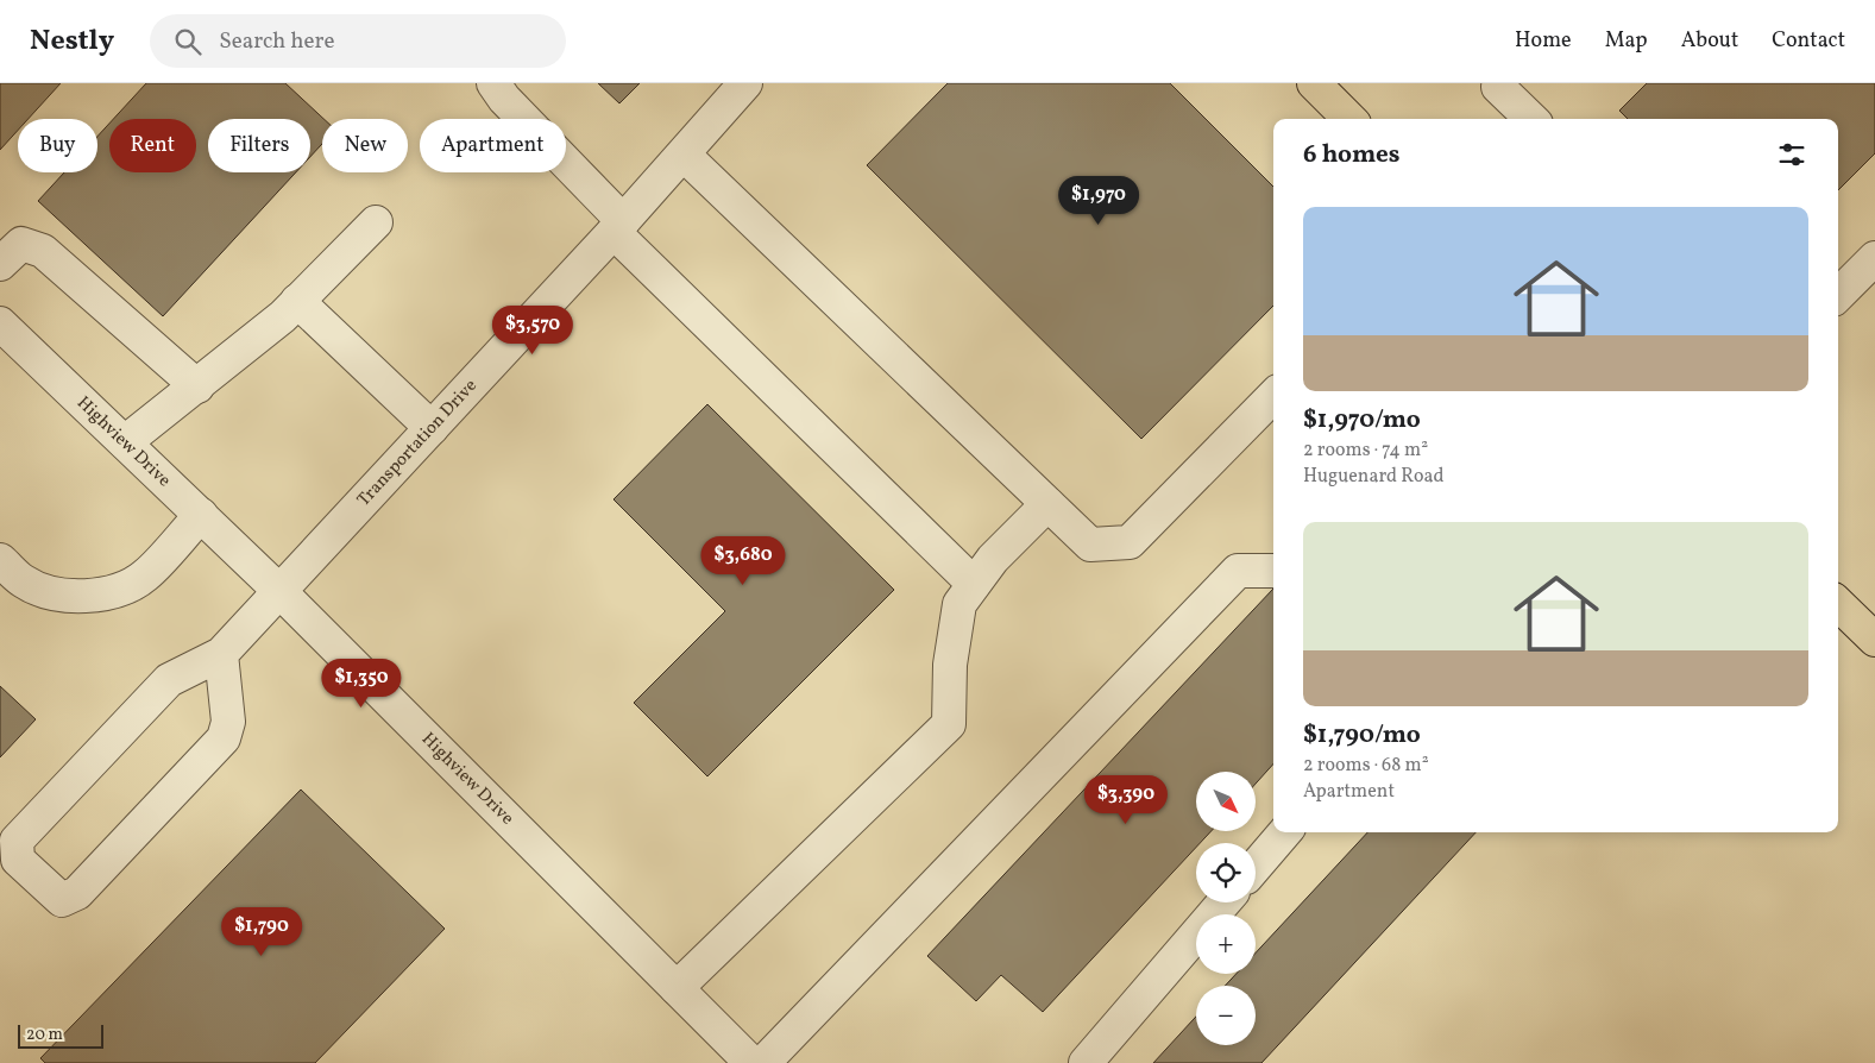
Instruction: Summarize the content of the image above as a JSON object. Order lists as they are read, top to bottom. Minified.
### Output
{"streets":{"street":["Highview Drive","Transportation Drive"]},"crossings":[["Highview Drive","Transportation Drive"]],"scale_bar":"20 m","north":"bottom right","page":{"header":"Nestly","search":"Search here","nav":["Home","Map","About","Contact"],"chip":["Buy","Rent","Filters","New","Apartment"],"heading":"6 homes","price":["$1,970","$3,570","$3,680","$1,350","$3,390","$1,790"],"list":[{"name":"$1,970/mo","note":"2 rooms · 74 m² · Huguenard Road"},{"name":"$1,790/mo","note":"2 rooms · 68 m² · Apartment"}],"map_buttons":["+","−"],"scale":"20 m"}}
